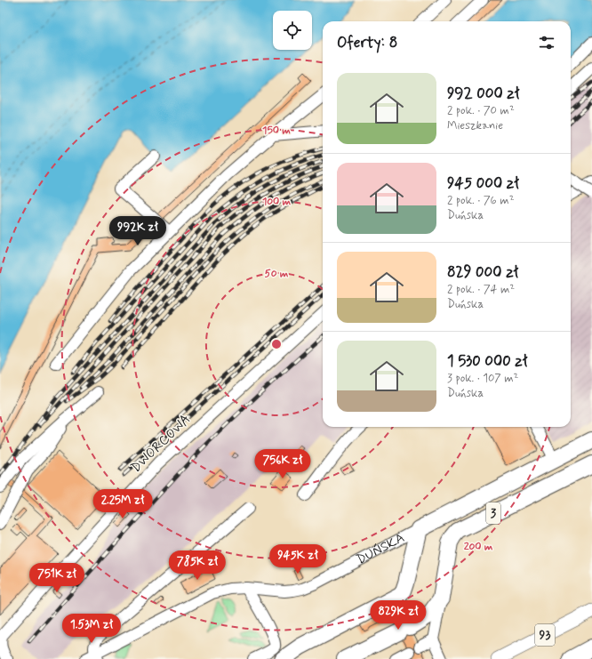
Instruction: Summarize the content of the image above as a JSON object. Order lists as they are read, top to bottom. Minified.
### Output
{"streets":{"highway":["3","DUŃSKA"],"main road":["93"],"street":["DWORCOWA"]},"page":{"heading":"Oferty: 8","list":[{"name":"992 000 zł","note":"2 pok. · 70 m² · Mieszkanie"},{"name":"945 000 zł","note":"2 pok. · 76 m² · Duńska"},{"name":"829 000 zł","note":"2 pok. · 74 m² · Duńska"},{"name":"1 530 000 zł","note":"3 pok. · 107 m² · Duńska"}],"price":["992K zł","756K zł","2.25M zł","945K zł","785K zł","751K zł","829K zł","1.53M zł"]},"rings":["150 m","100 m","50 m","200 m"]}
